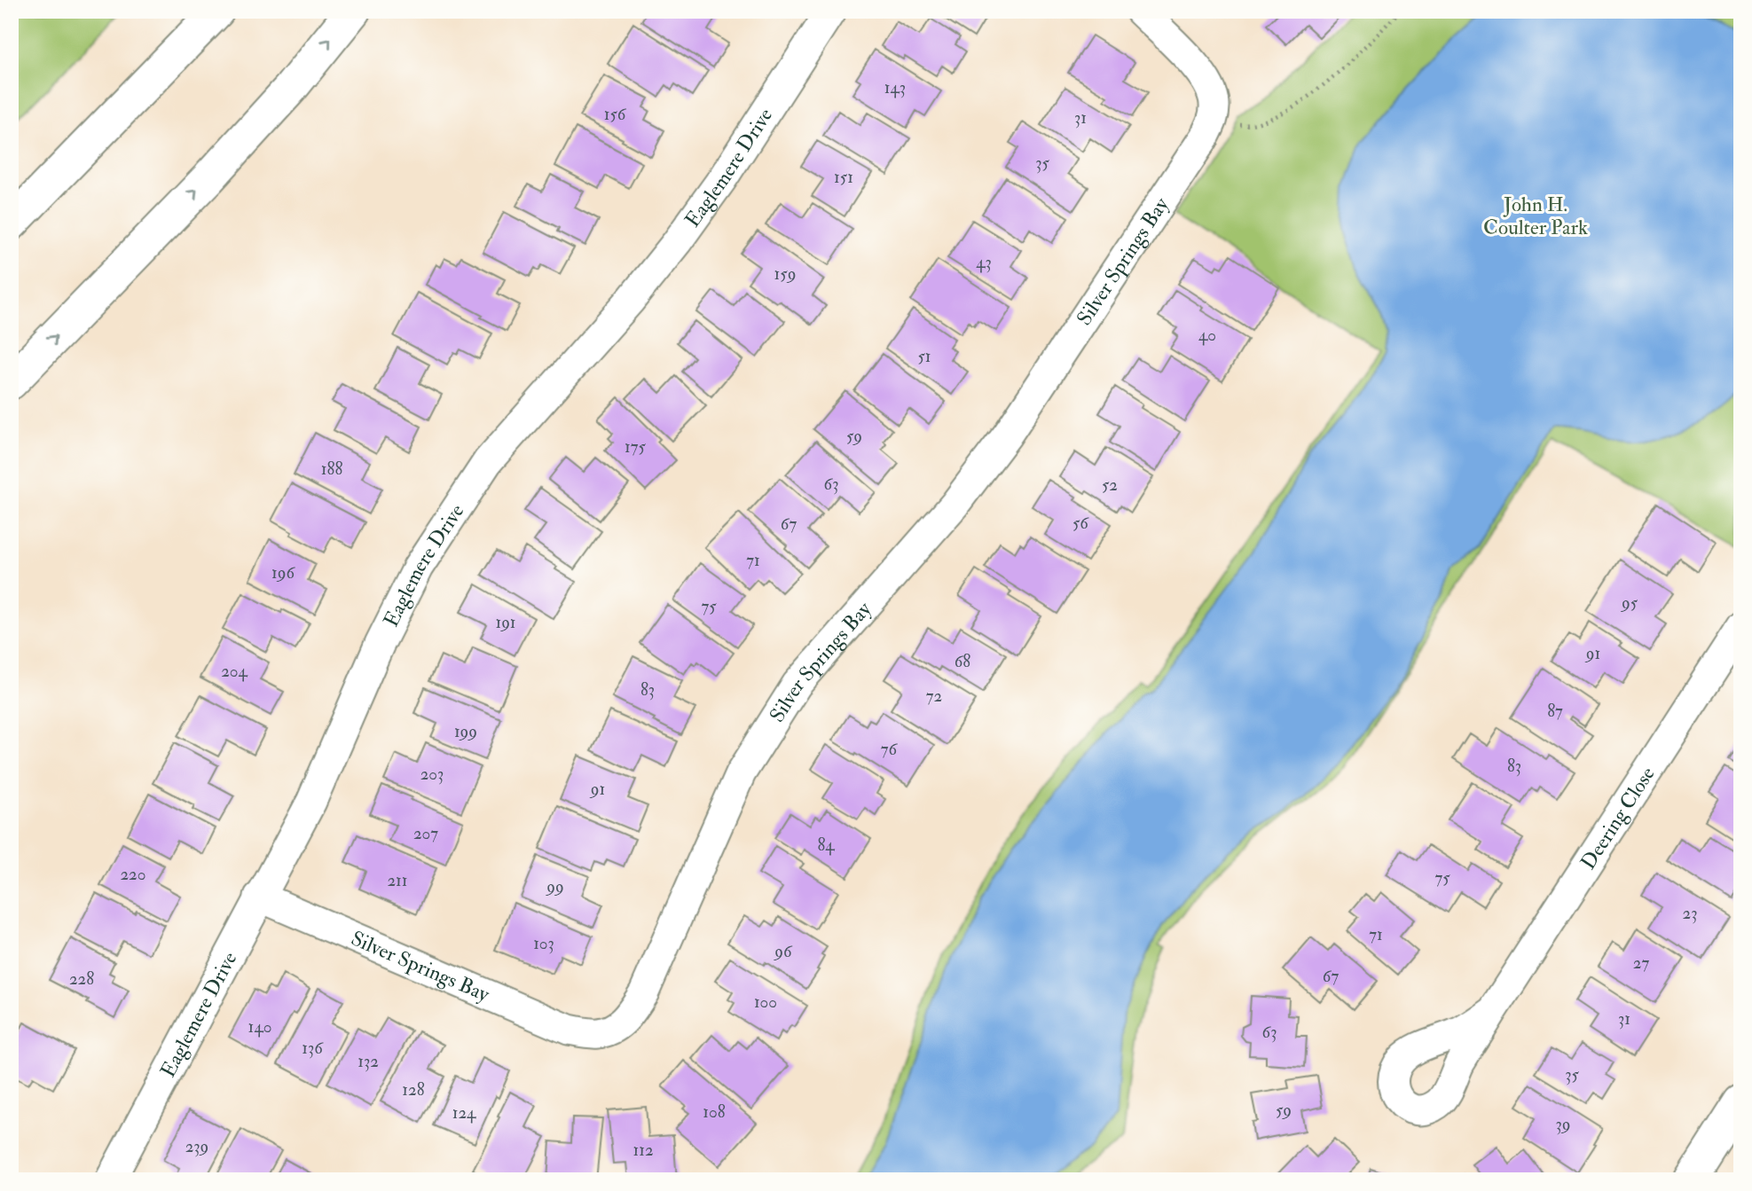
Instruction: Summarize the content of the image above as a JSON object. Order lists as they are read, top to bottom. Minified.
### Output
{"streets":{"street":["Eaglemere Drive","Silver Springs Bay","Deering Close"]},"crossings":[["Eaglemere Drive","Silver Springs Bay"]],"parks":["John H. Coulter Park"],"house_numbers":["143","156","31","35","151","43","159","40","51","59","175","188","63","52","56","67","71","196","95","75","191","91","68","204","83","72","87","199","76","83","203","91","207","84","220","75","211","99","23","71","103","96","27","67","228","100","31","140","63","136","132","35","128","59","108","124","39","239","112"]}
